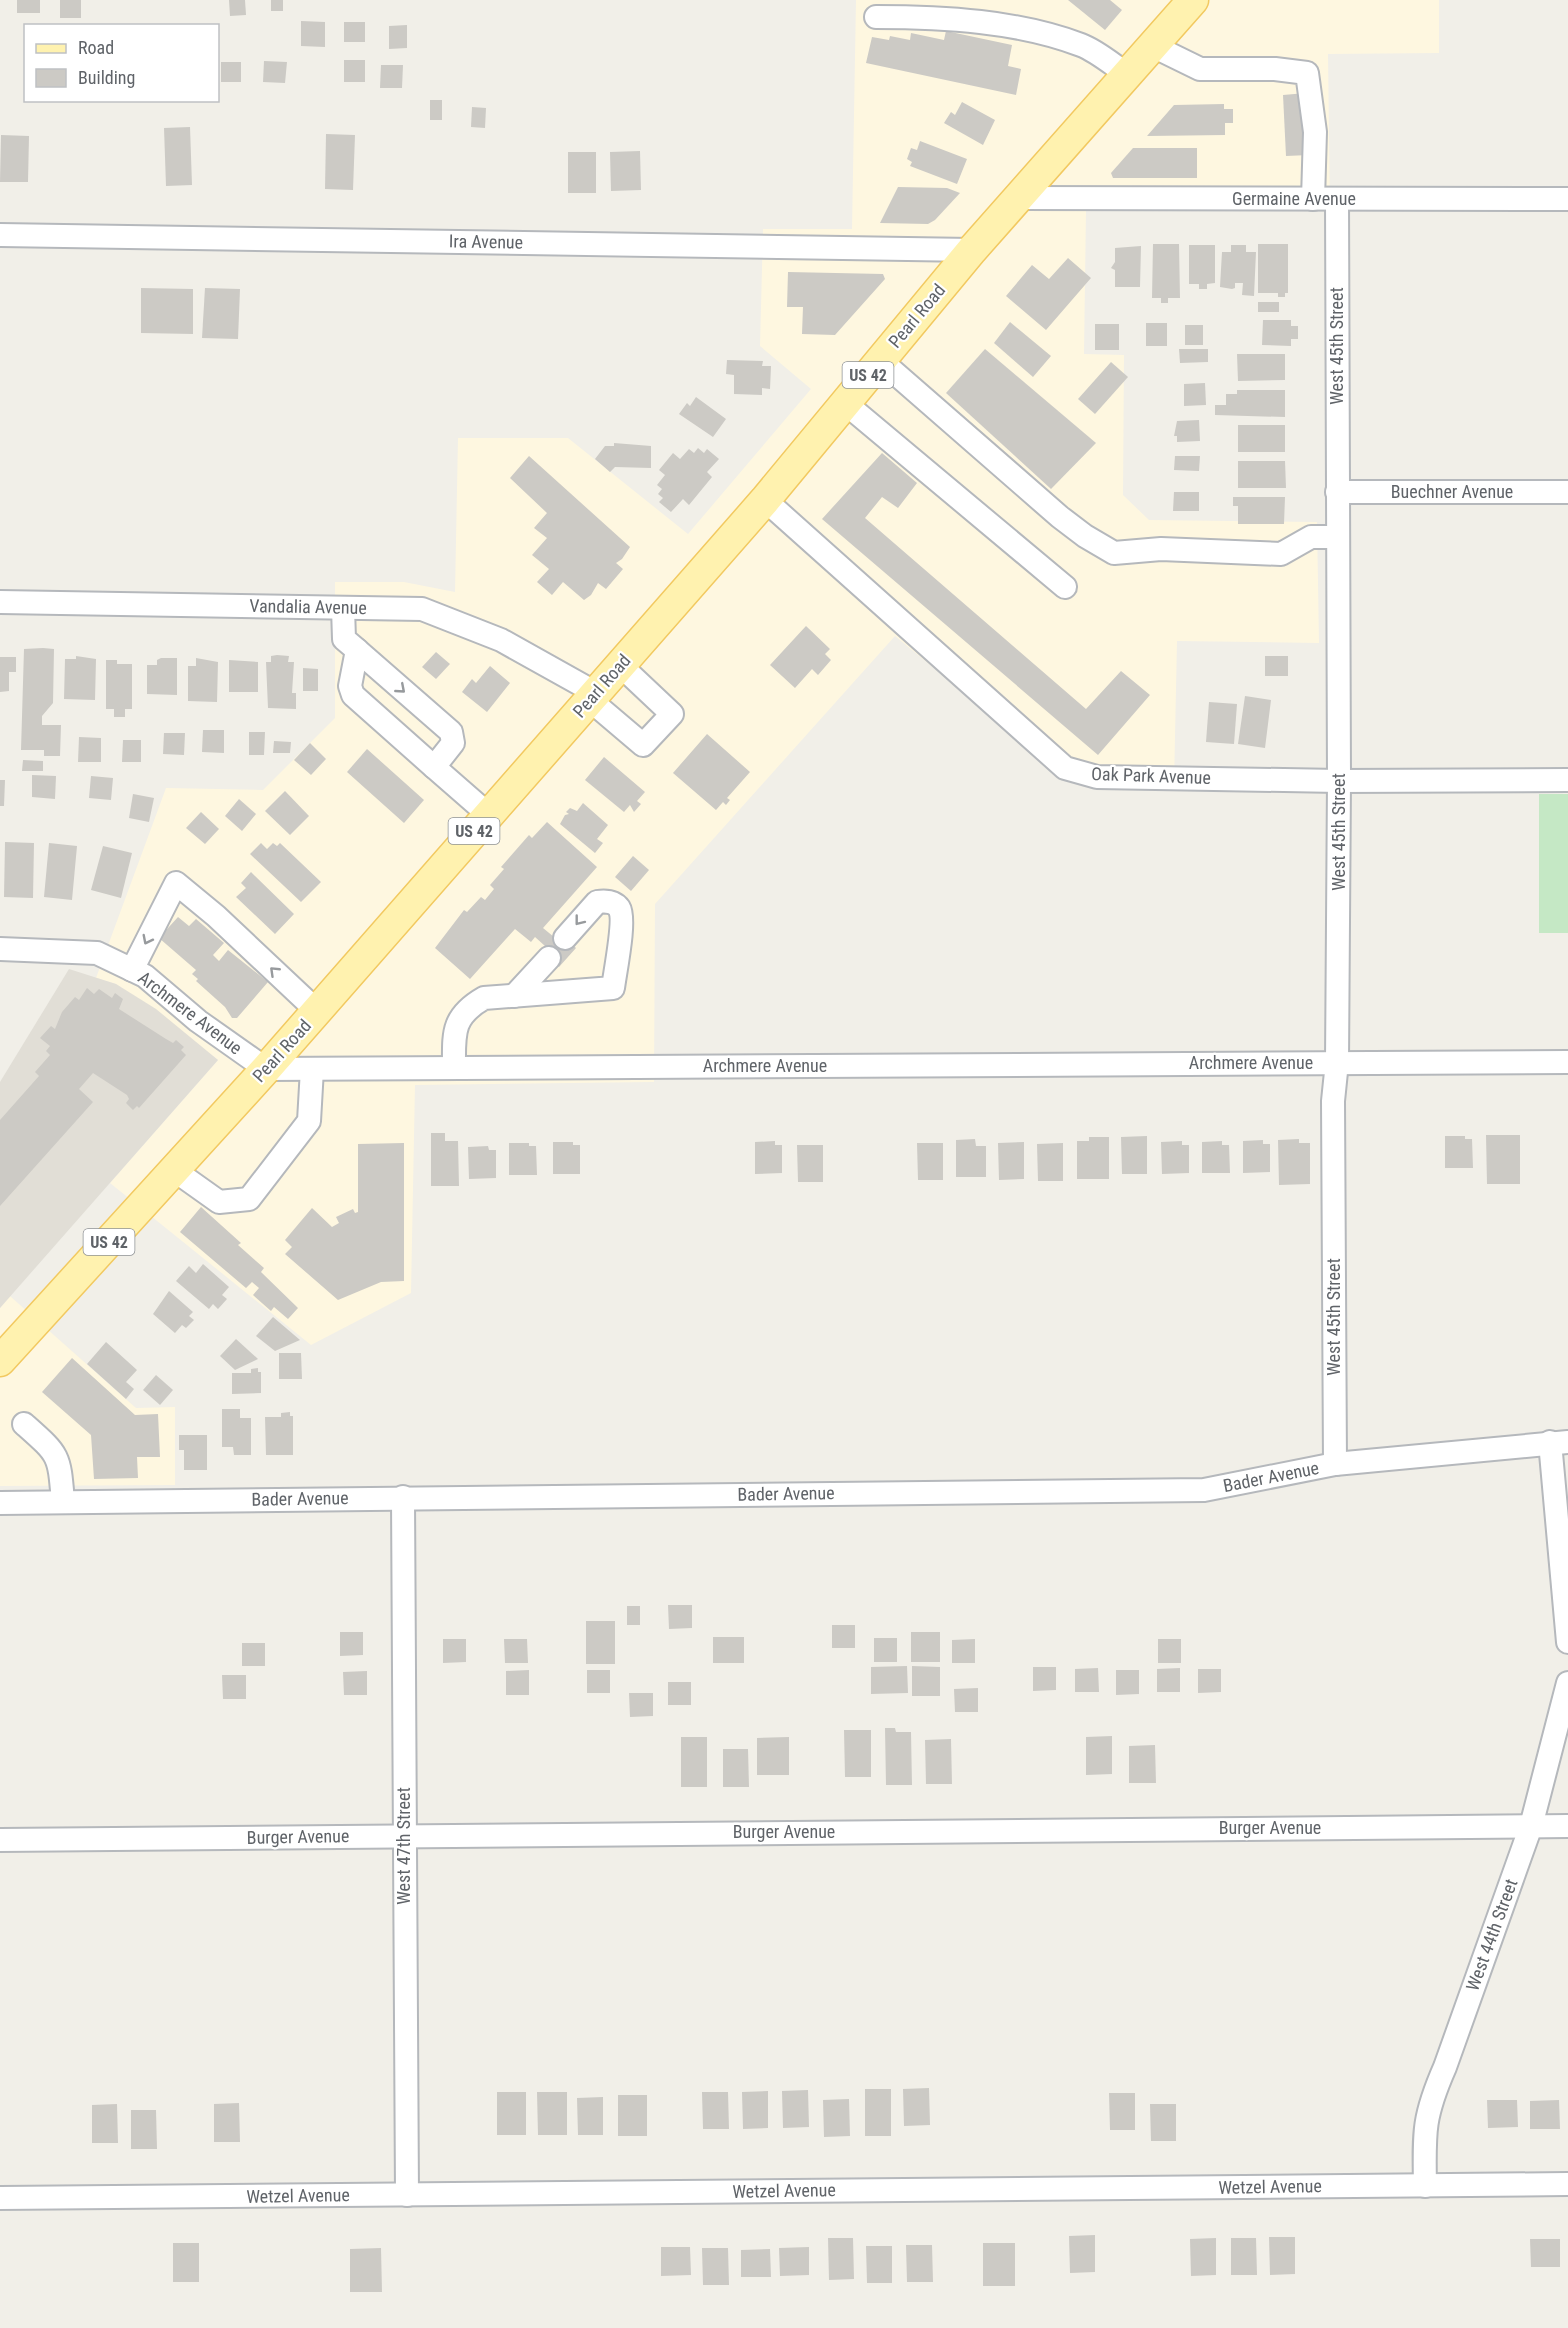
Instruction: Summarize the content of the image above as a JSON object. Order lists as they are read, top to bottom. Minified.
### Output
{"streets":{"main road":["Pearl Road","US 42"],"street":["Germaine Avenue","Ira Avenue","West 45th Street","Buechner Avenue","Vandalia Avenue","Oak Park Avenue","Archmere Avenue","Bader Avenue","Burger Avenue","West 47th Street","West 44th Street","Wetzel Avenue"]},"crossings":[["Germaine Avenue","Pearl Road"],["Germaine Avenue","West 45th Street"],["Ira Avenue","Pearl Road"],["Pearl Road","Vandalia Avenue"],["Pearl Road","Oak Park Avenue"],["Pearl Road","Archmere Avenue"],["West 45th Street","Buechner Avenue"],["West 45th Street","Oak Park Avenue"],["West 45th Street","Archmere Avenue"],["West 45th Street","Bader Avenue"],["Bader Avenue","West 47th Street"],["Burger Avenue","West 47th Street"],["Burger Avenue","West 44th Street"],["West 47th Street","Wetzel Avenue"],["West 44th Street","Wetzel Avenue"]],"legend":["Road","Building"]}
